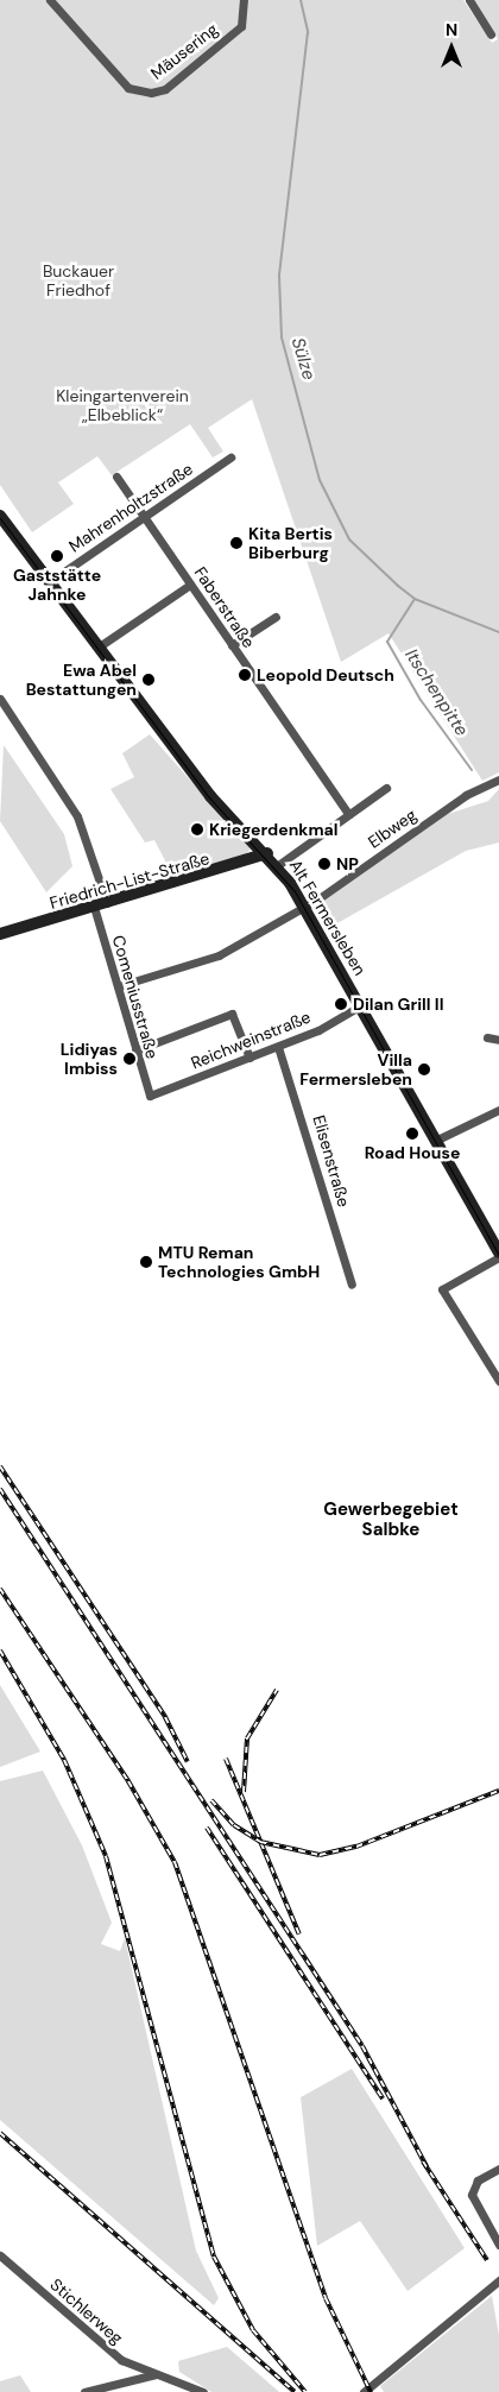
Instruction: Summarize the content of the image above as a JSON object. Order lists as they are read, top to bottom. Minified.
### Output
{"streets":{"main road":["Friedrich-List-Straße","Alt Fermersleben"],"street":["Mäusering","Mahrenholtzstraße","Faberstraße","Elbweg","Comeniusstraße","Reichweinstraße","Elisenstraße","Stichlerweg"]},"crossings":[["Mahrenholtzstraße","Faberstraße"],["Mahrenholtzstraße","Alt Fermersleben"],["Elbweg","Alt Fermersleben"],["Elbweg","Comeniusstraße"],["Friedrich-List-Straße","Alt Fermersleben"],["Friedrich-List-Straße","Comeniusstraße"],["Alt Fermersleben","Reichweinstraße"],["Comeniusstraße","Reichweinstraße"],["Reichweinstraße","Elisenstraße"]],"districts":["Gewerbegebiet Salbke"],"water":["Sülze","Itschenpitte"],"parks":["Buckauer Friedhof","Kleingartenverein „Elbeblick“"],"places":["Kita Bertis Biberburg","Gaststätte Jahnke","Leopold Deutsch","Ewa Abel Bestattungen","Kriegerdenkmal","NP","Dilan Grill II","Lidiyas Imbiss","Villa Fermersleben","Road House","MTU Reman Technologies GmbH"],"north":"top"}
